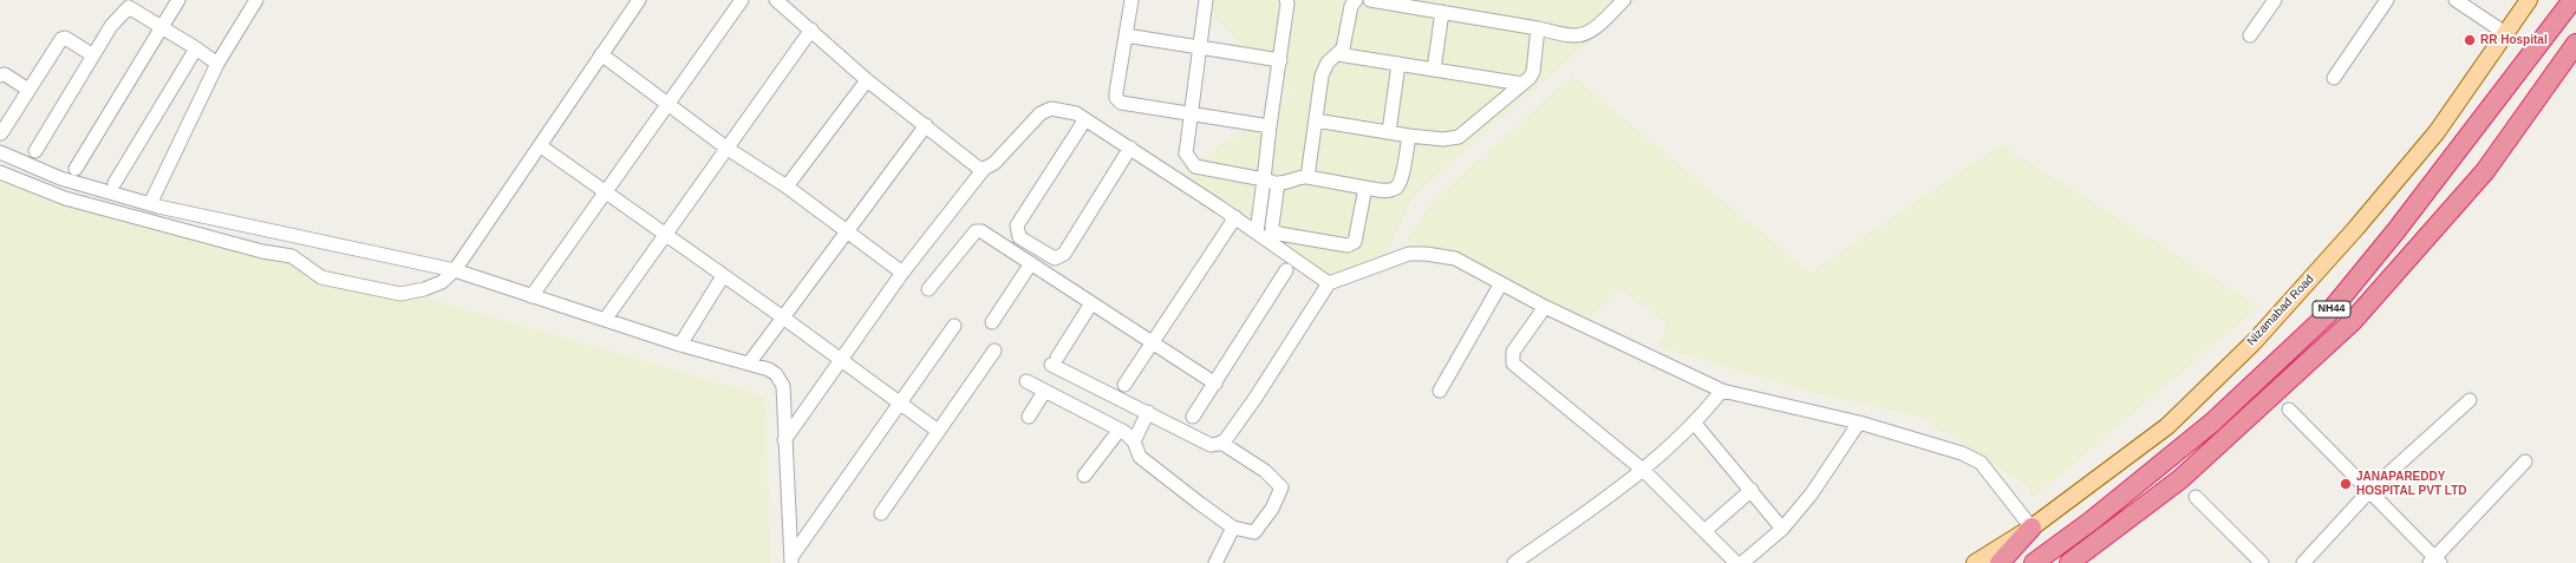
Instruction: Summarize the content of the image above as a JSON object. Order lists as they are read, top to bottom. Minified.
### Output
{"streets":{"highway":["NH44"],"main road":["Nizamabad Road"]},"places":["RR Hospital","JANAPAREDDY HOSPITAL PVT LTD"]}
